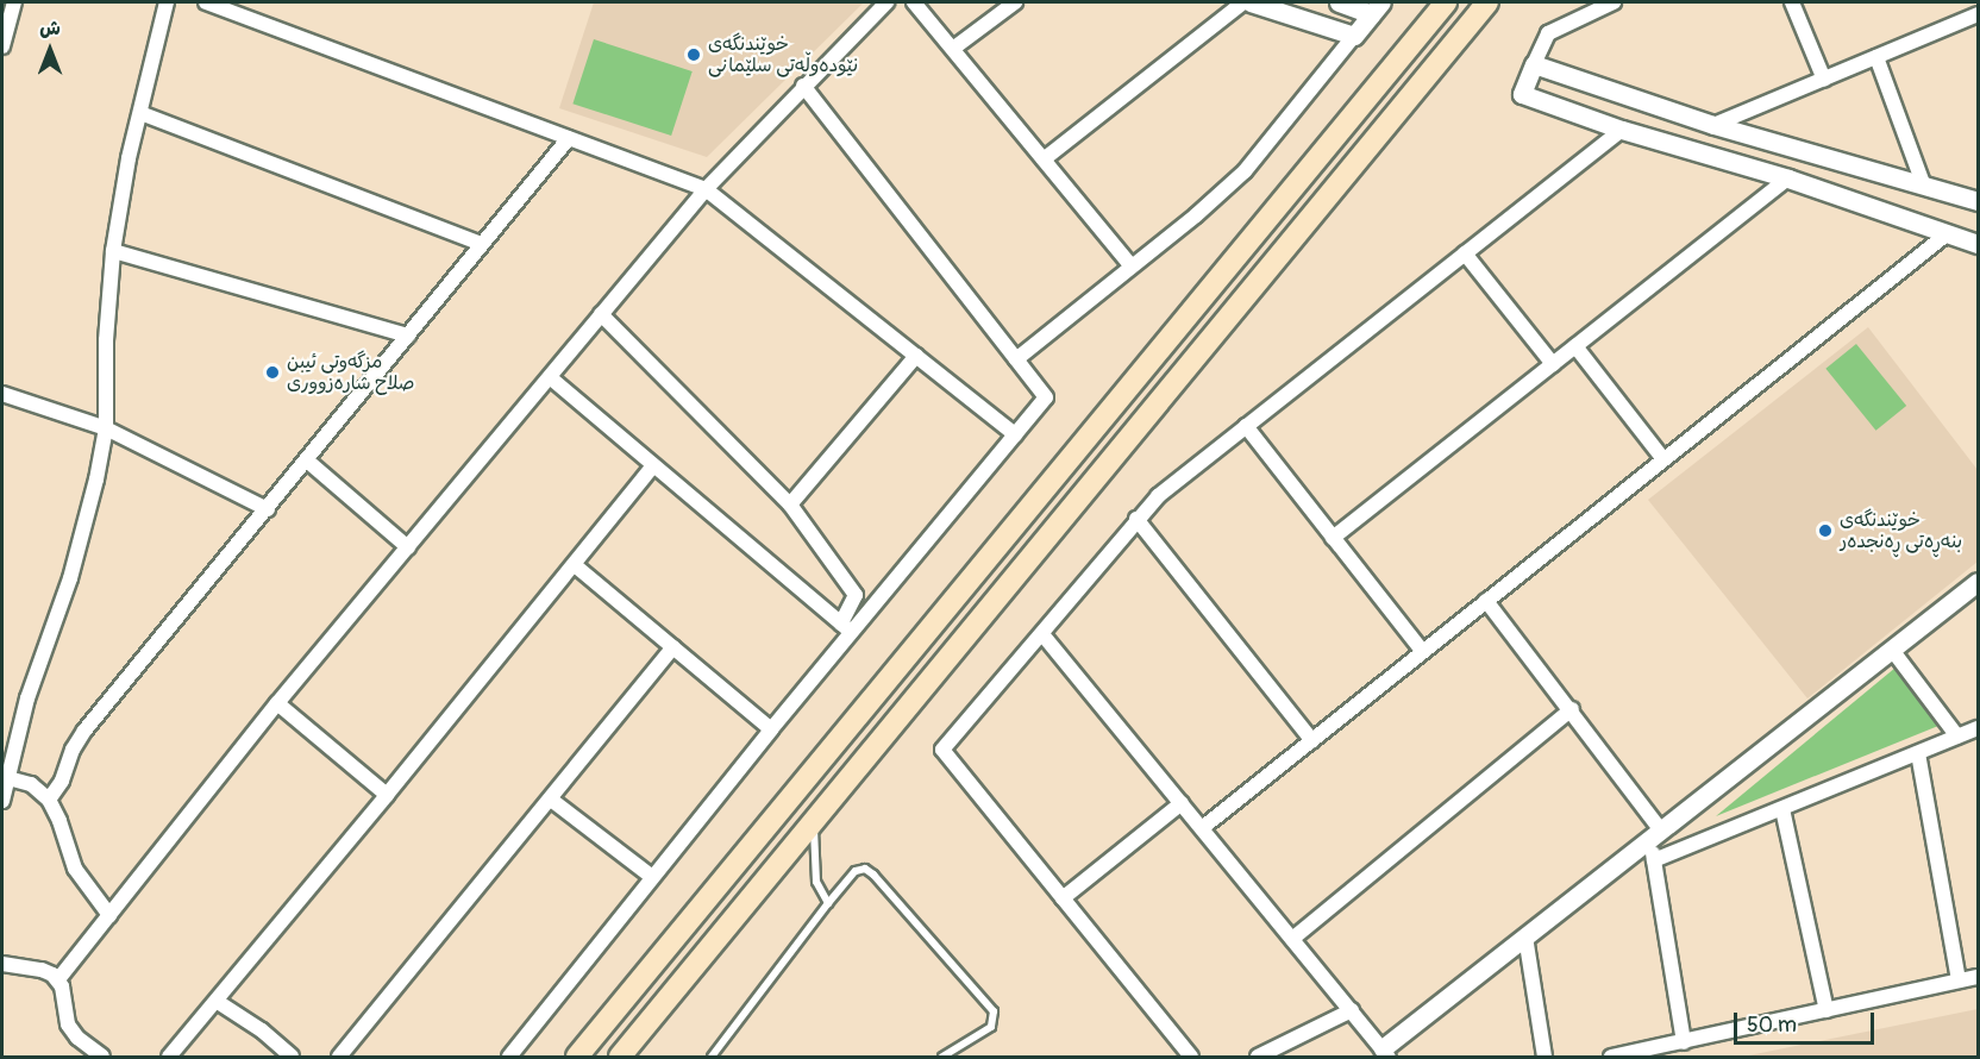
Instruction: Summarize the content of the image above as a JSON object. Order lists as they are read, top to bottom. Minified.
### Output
{"places":["خوێندنگەی نێوده‌وڵه‌تی سلێمانی","مزگەوتی ئیبن صلاح شارەزووری","خوێندنگەی بنەڕەتی ڕەنجدەر"],"scale_bar":"50 m","north":"top"}
